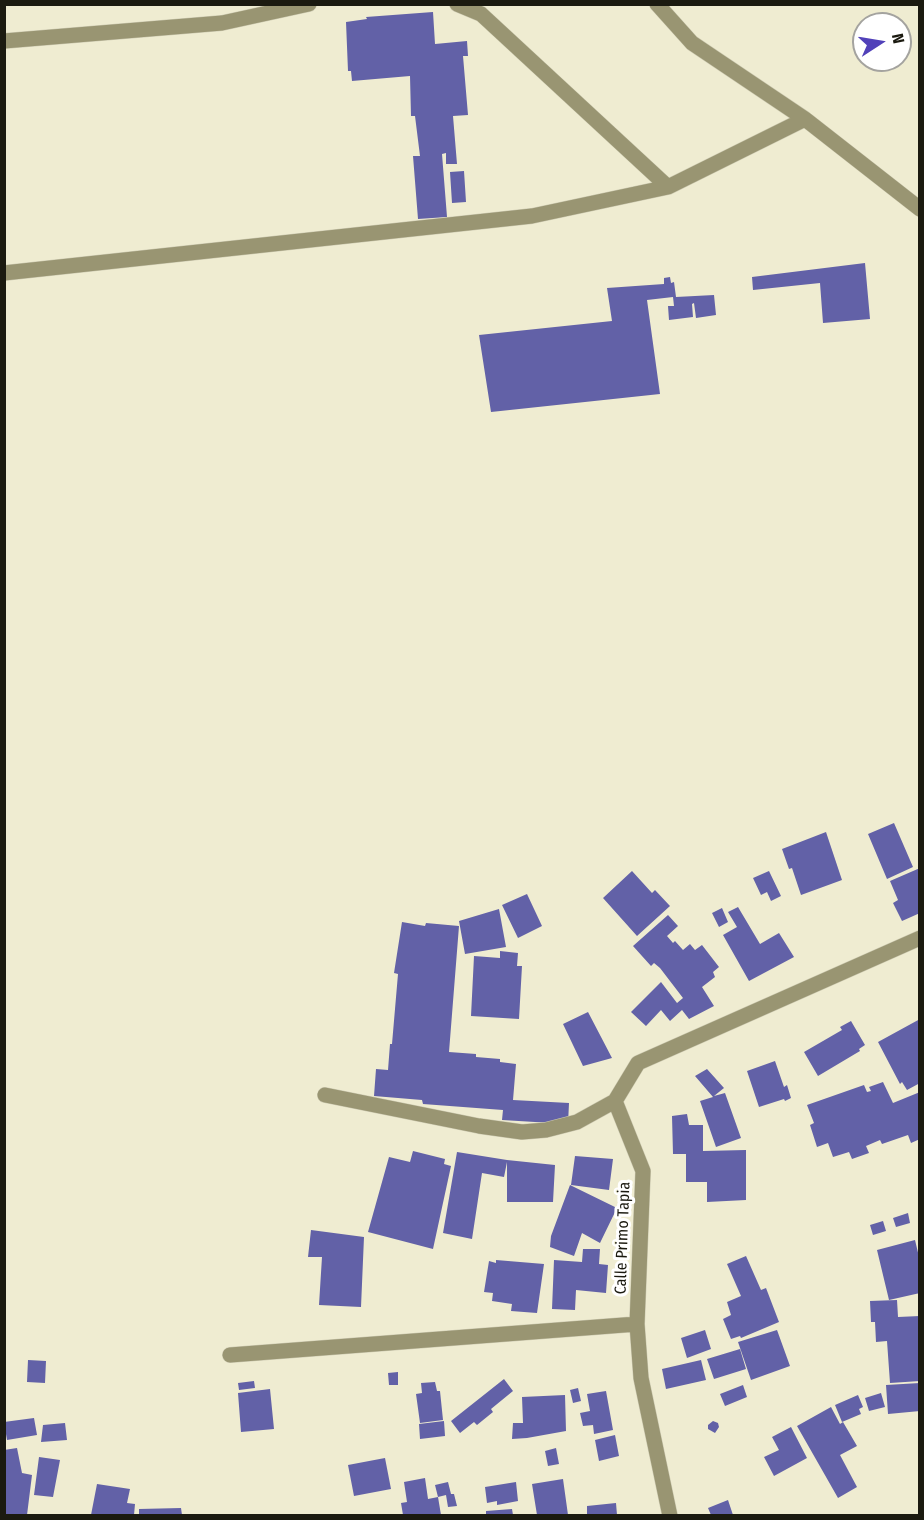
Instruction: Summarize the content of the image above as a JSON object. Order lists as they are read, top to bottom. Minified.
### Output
{"streets":{"street":["Calle Primo Tapia"]},"north":"right"}
